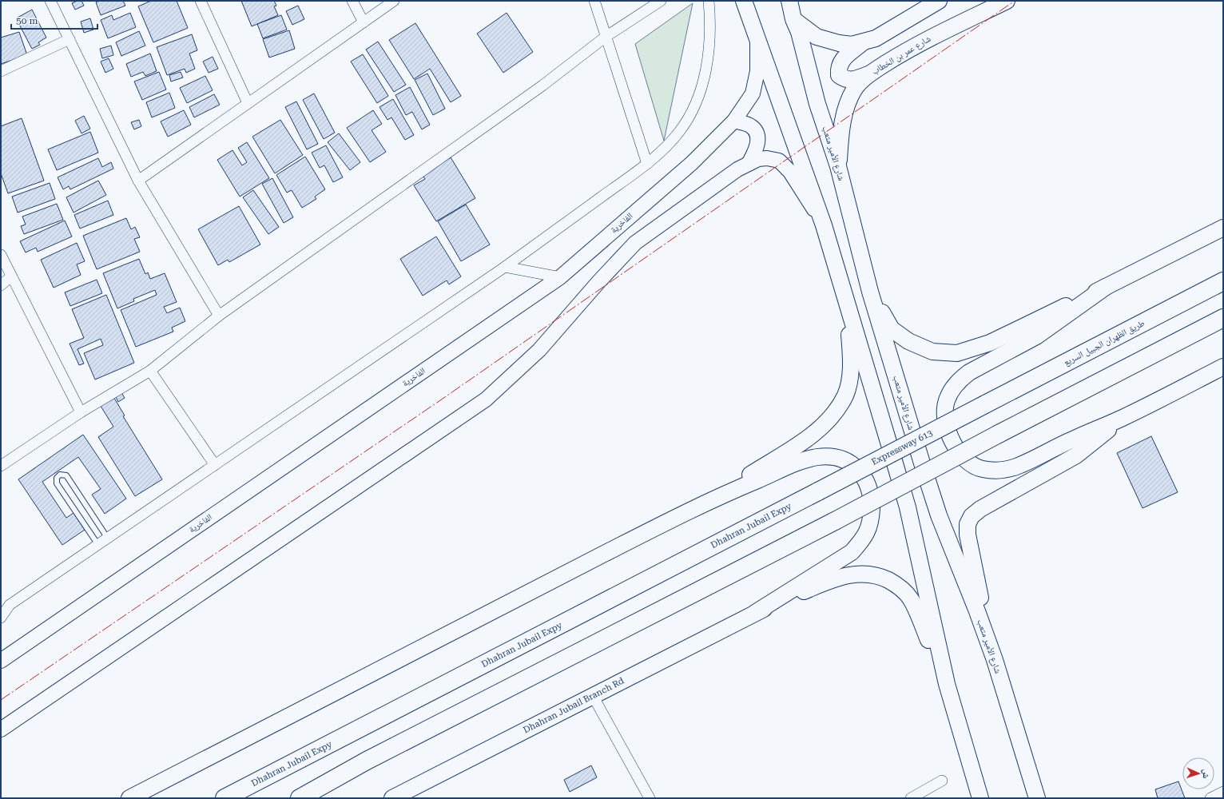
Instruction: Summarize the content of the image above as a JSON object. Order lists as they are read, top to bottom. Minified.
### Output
{"streets":{"highway":["طريق الظهران الجبيل السريع","Expressway 613","Dhahran Jubail Expy"],"main road":["شارع عمر بن الخطاب","شارع الأمير متعب","Dhahran Jubail Branch Rd"],"street":["الفاخرية"]},"crossings":[["شارع عمر بن الخطاب","شارع الأمير متعب"],["طريق الظهران الجبيل السريع","Expressway 613"],["Expressway 613","Dhahran Jubail Expy"]],"scale_bar":"50 m","north":"right"}
